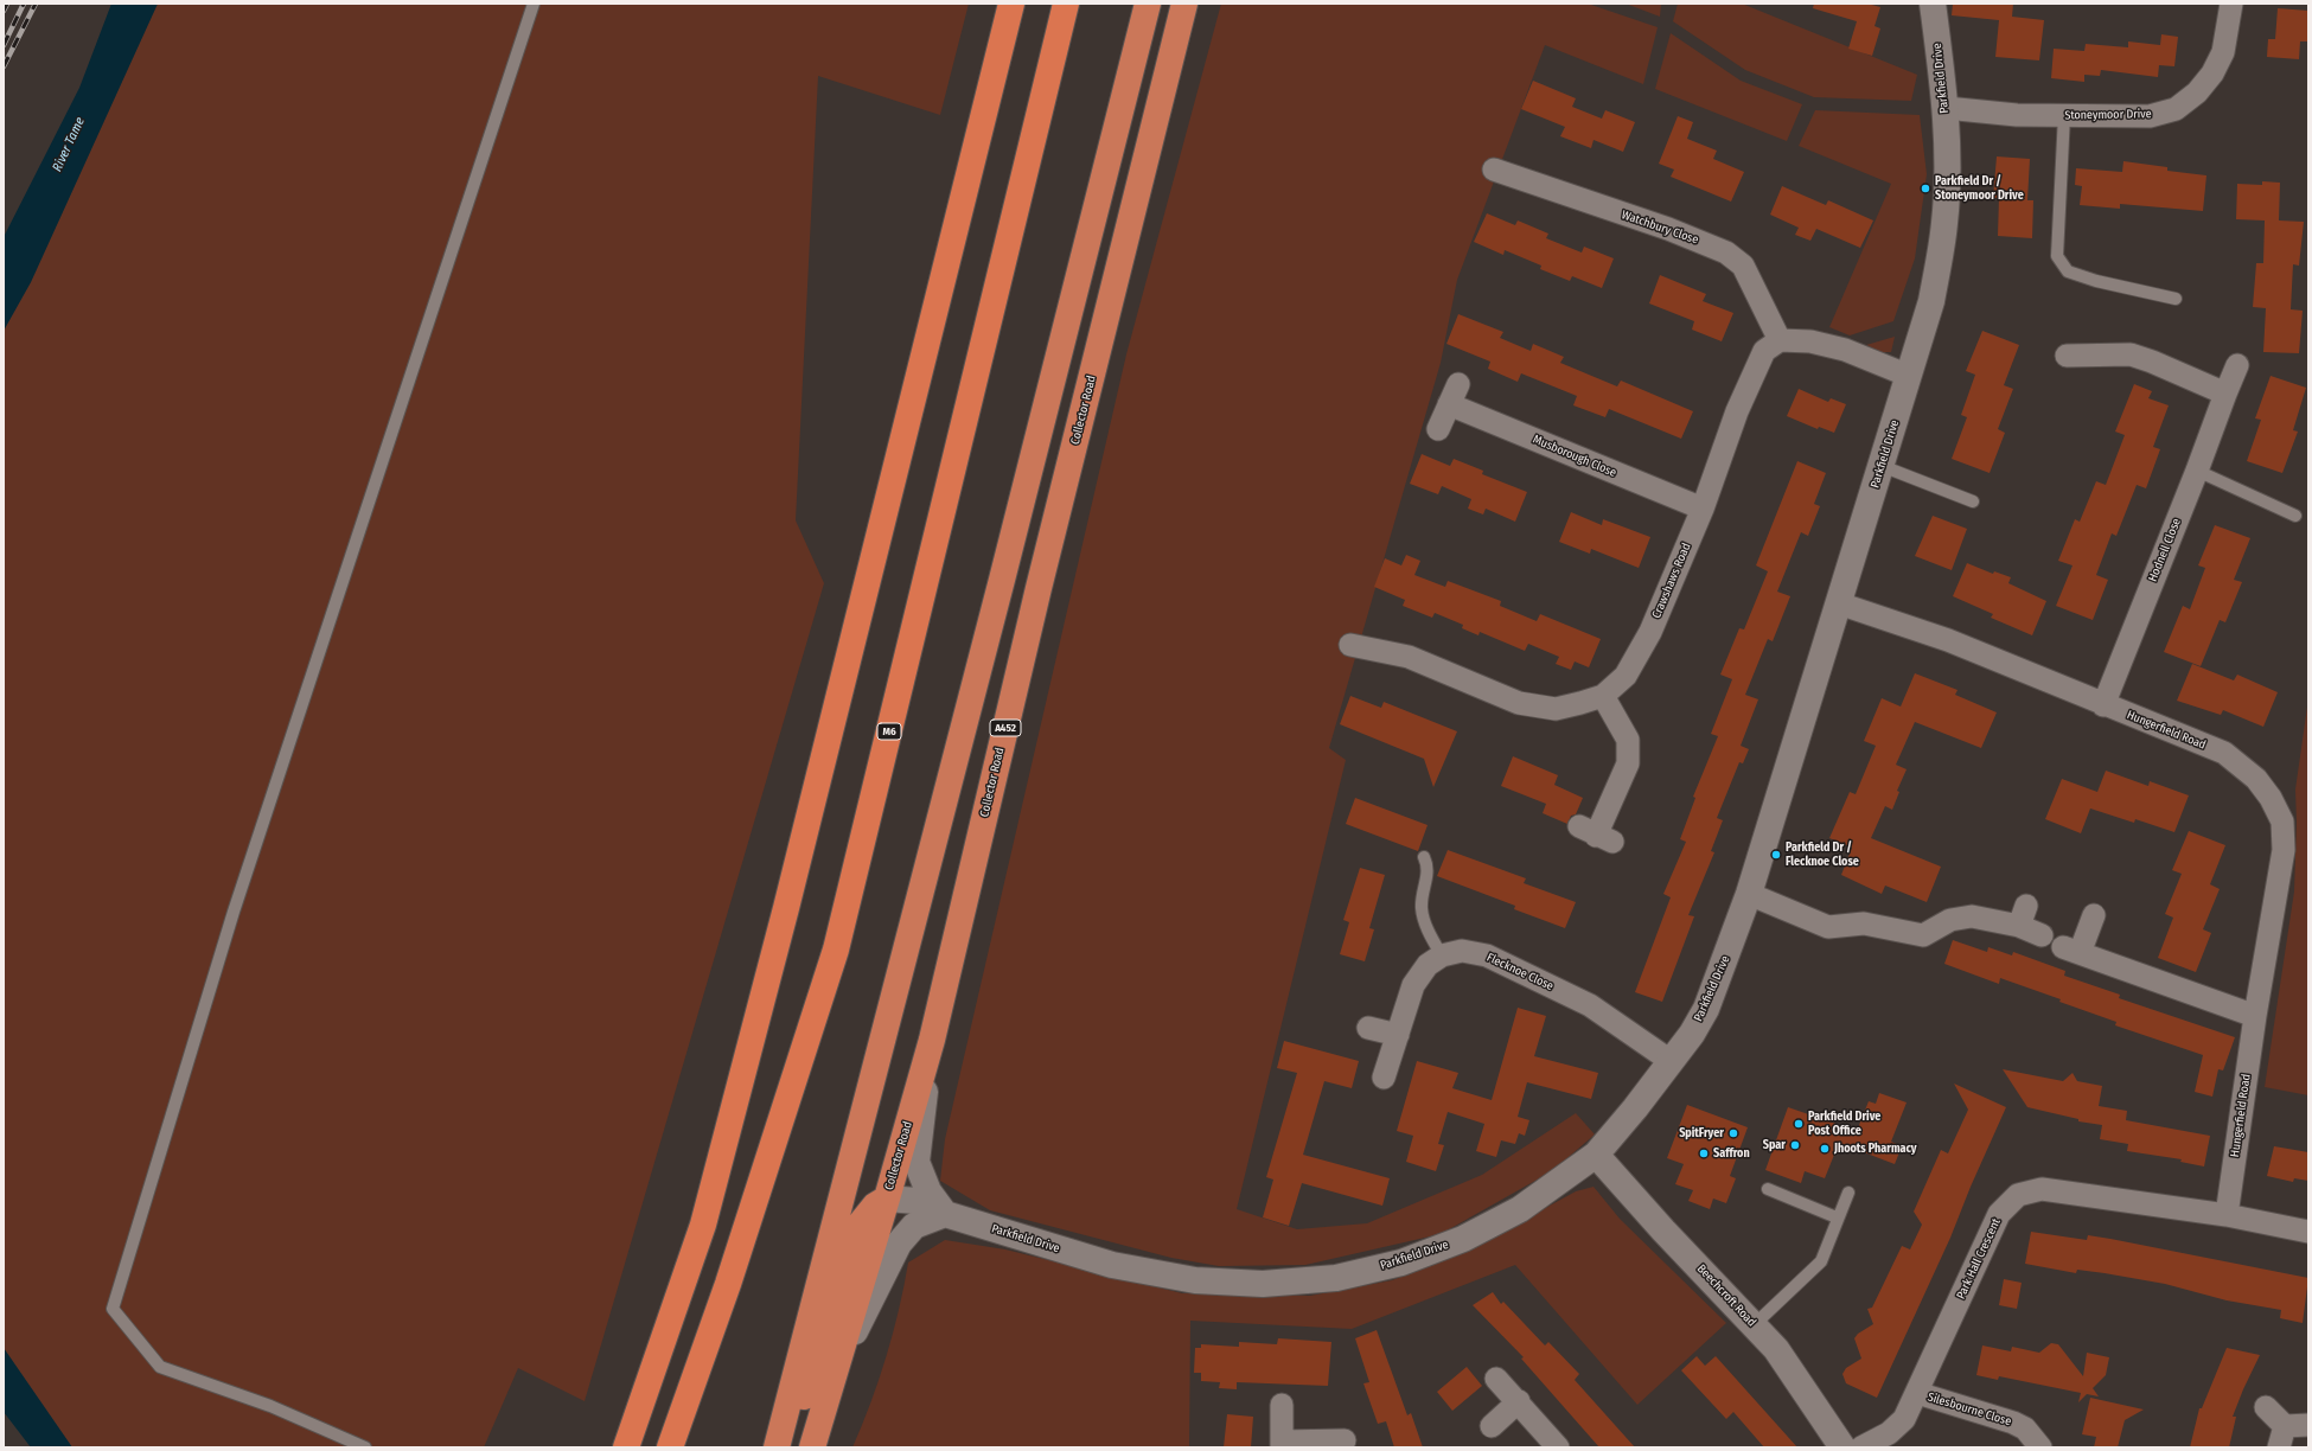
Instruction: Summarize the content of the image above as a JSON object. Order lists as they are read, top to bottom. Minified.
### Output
{"streets":{"highway":["Collector Road","A452","M6"],"street":["Parkfield Drive","Stoneymoor Drive","Watchbury Close","Musborough Close","Hodnell Close","Crawshaws Road","Hungerfield Road","Flecknoe Close","Park Hall Crescent","Beechcroft Road","Silesbourne Close"]},"crossings":[["Parkfield Drive","Stoneymoor Drive"],["Parkfield Drive","Collector Road"],["Parkfield Drive","Hungerfield Road"],["Parkfield Drive","Flecknoe Close"],["Parkfield Drive","Beechcroft Road"],["Watchbury Close","Crawshaws Road"],["Musborough Close","Crawshaws Road"],["Hodnell Close","Hungerfield Road"],["Hungerfield Road","Park Hall Crescent"],["Park Hall Crescent","Silesbourne Close"]],"water":["River Tame"],"places":["Parkfield Dr / Stoneymoor Drive","Parkfield Dr / Flecknoe Close","Parkfield Drive Post Office","SpitFryer","Spar","Jhoots Pharmacy","Saffron"]}
